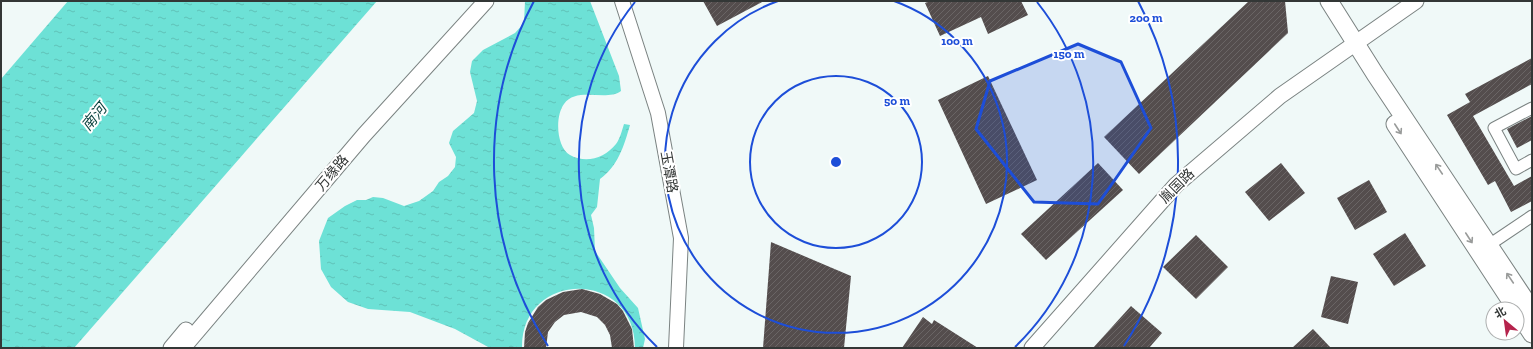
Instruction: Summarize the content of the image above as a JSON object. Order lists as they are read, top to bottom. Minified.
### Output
{"streets":{"main road":["万缘路","胤国路"],"street":["玉潭路"]},"water":["南河"],"north":"top left","rings":["200 m","100 m","150 m","50 m"]}
